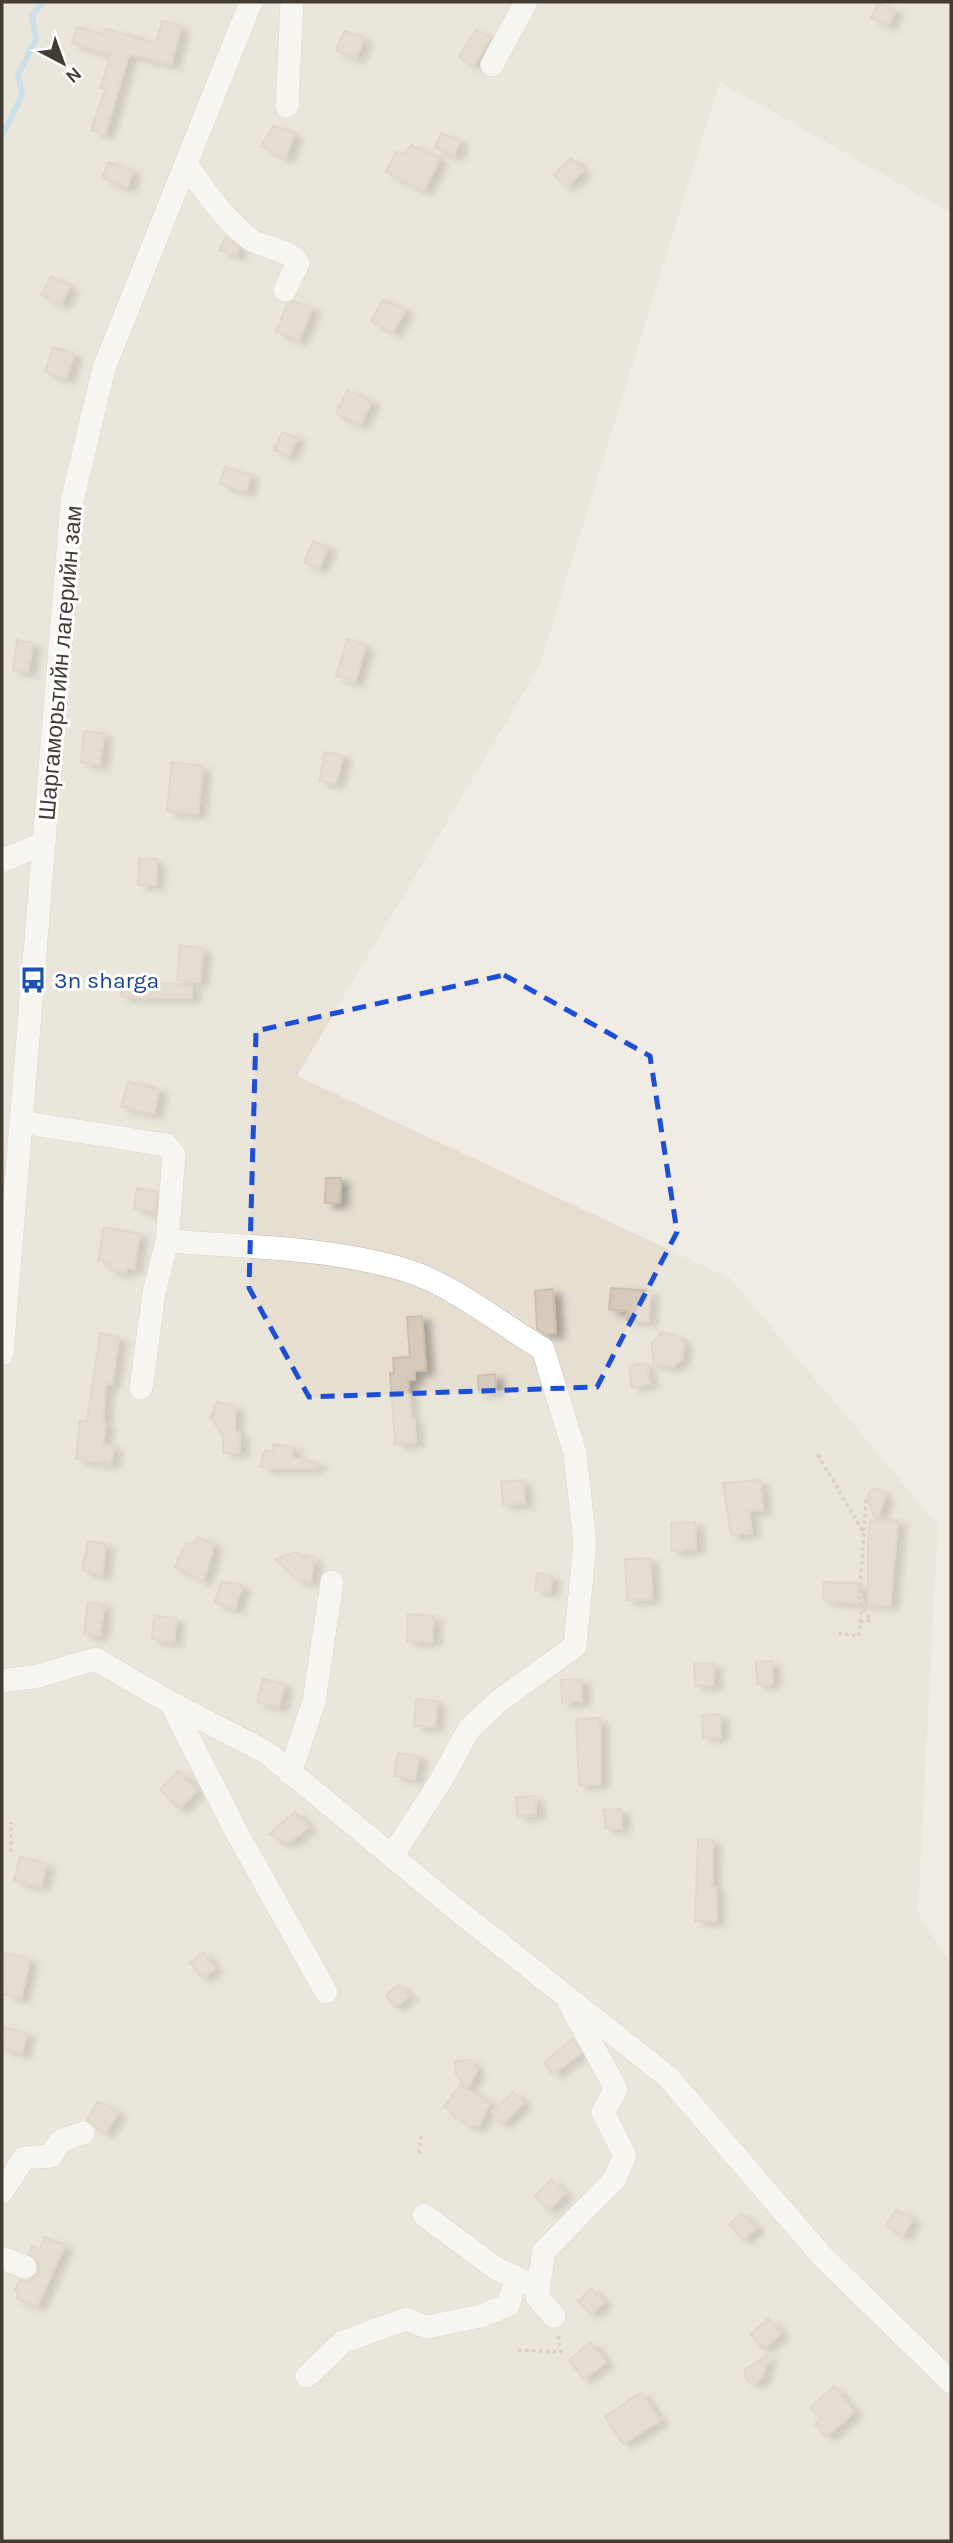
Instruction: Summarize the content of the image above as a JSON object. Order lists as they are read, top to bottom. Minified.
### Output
{"streets":{"street":["Шаргаморьтийн лагерийн зам"]},"places":{"bus stop":["3n sharga"]},"north":"bottom right"}
